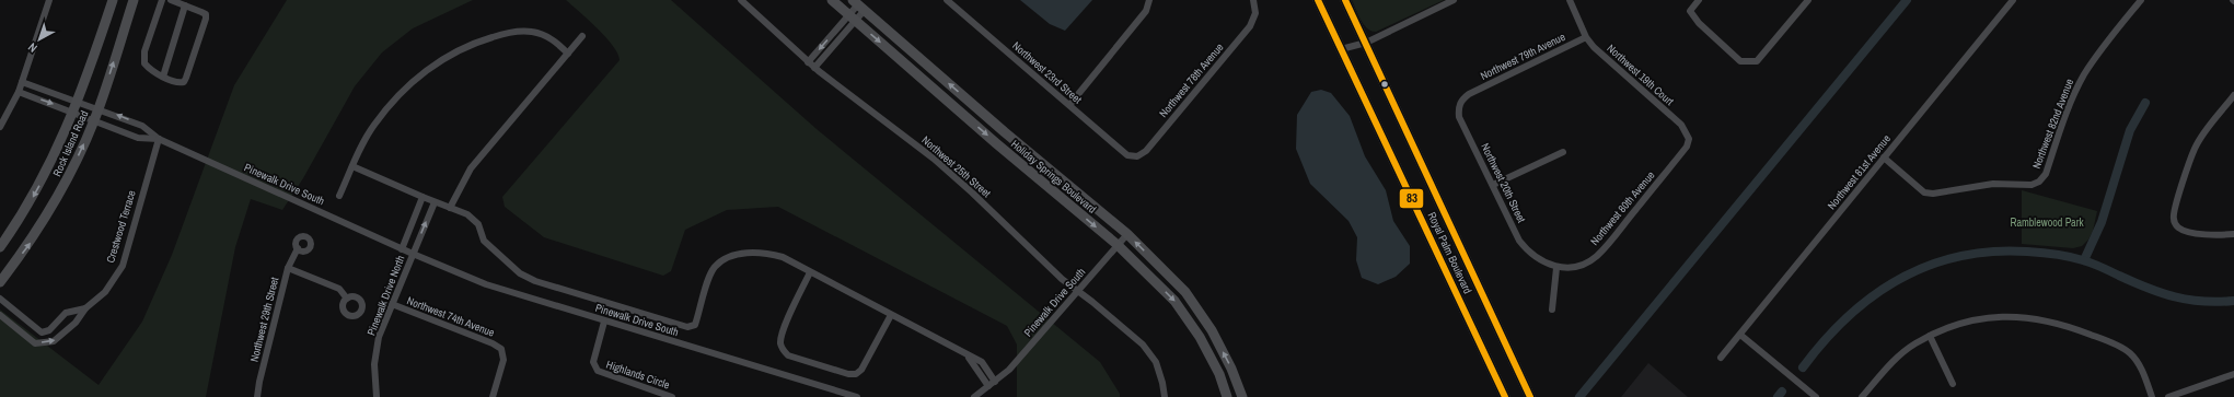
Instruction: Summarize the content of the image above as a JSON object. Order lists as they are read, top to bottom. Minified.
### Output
{"streets":{"main road":["Rock Island Road","Holiday Springs Boulevard","Royal Palm Boulevard"],"street":["Northwest 79th Avenue","Northwest 23rd Street","Northwest 19th Court","Northwest 78th Avenue","Northwest 82nd Avenue","Northwest 25th Street","Northwest 81st Avenue","Northwest 20th Street","Pinewalk Drive South","Northwest 80th Avenue","Crestwood Terrace","Pinewalk Drive North","Northwest 74th Avenue","Northwest 29th Street","Highlands Circle"]},"crossings":[["Northwest 79th Avenue","Northwest 19th Court"],["Northwest 79th Avenue","Northwest 20th Street"],["Northwest 23rd Street","Northwest 78th Avenue"],["Northwest 19th Court","Northwest 80th Avenue"],["Northwest 82nd Avenue","Northwest 81st Avenue"],["Rock Island Road","Pinewalk Drive South"],["Northwest 25th Street","Pinewalk Drive South"],["Holiday Springs Boulevard","Pinewalk Drive South"],["Northwest 20th Street","Northwest 80th Avenue"],["Pinewalk Drive South","Crestwood Terrace"],["Pinewalk Drive South","Pinewalk Drive North"],["Pinewalk Drive South","Highlands Circle"],["Pinewalk Drive North","Northwest 74th Avenue"]],"parks":["Ramblewood Park"],"lines":["transit line 83"],"north":"bottom left"}
